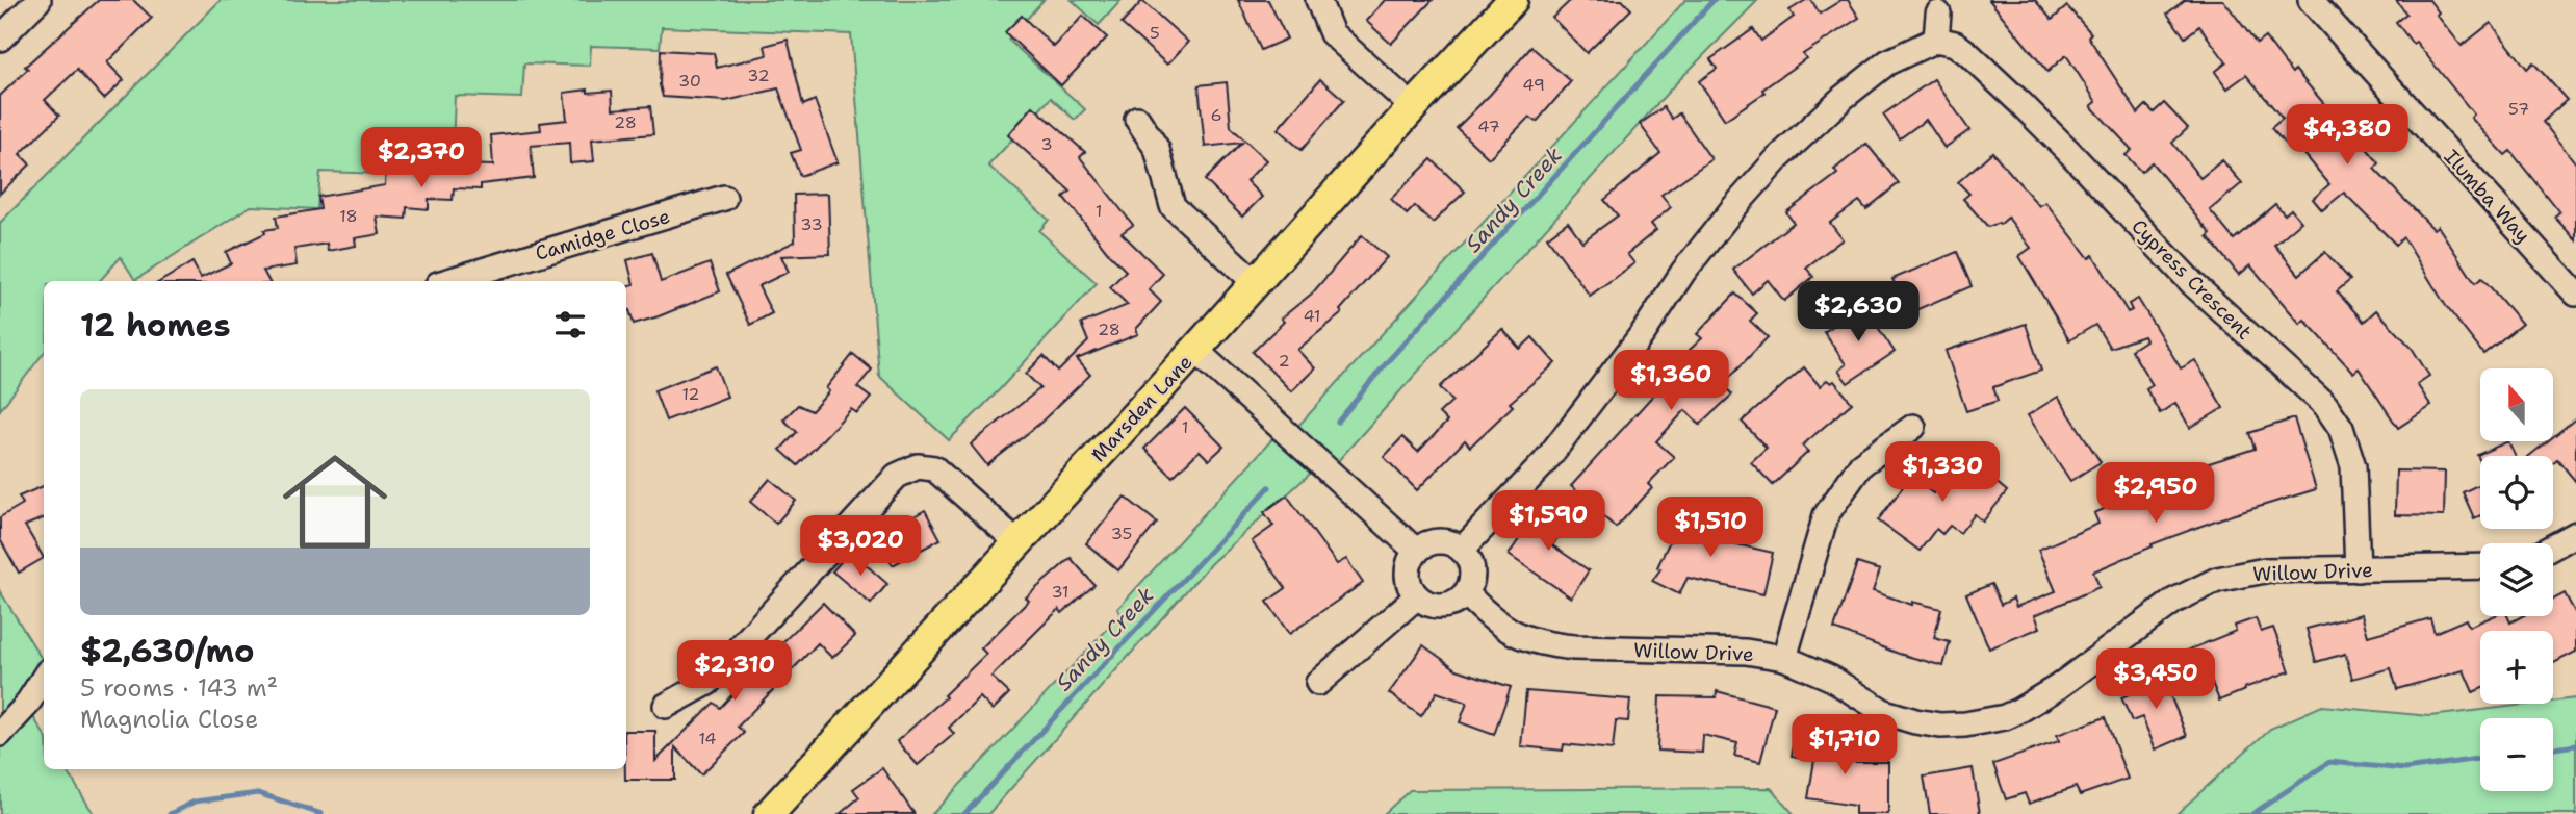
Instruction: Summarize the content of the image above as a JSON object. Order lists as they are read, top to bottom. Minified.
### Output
{"streets":{"main road":["Marsden Lane"],"street":["Ilumba Way","Camidge Close","Cypress Crescent","Willow Drive"]},"crossings":[["Cypress Crescent","Willow Drive"]],"water":["Sandy Creek"],"house_numbers":["5","32","30","49","57","6","28","47","3","1","18","33","41","28","2","12","1","35","31","14"],"north":"top","page":{"price":["$4,380","$2,370","$2,630","$1,360","$1,330","$2,950","$1,590","$1,510","$3,020","$2,310","$3,450","$1,710"],"heading":"12 homes","map_buttons":["+","−"],"list":[{"name":"$2,630/mo","note":"5 rooms · 143 m² · Magnolia Close"}]}}
